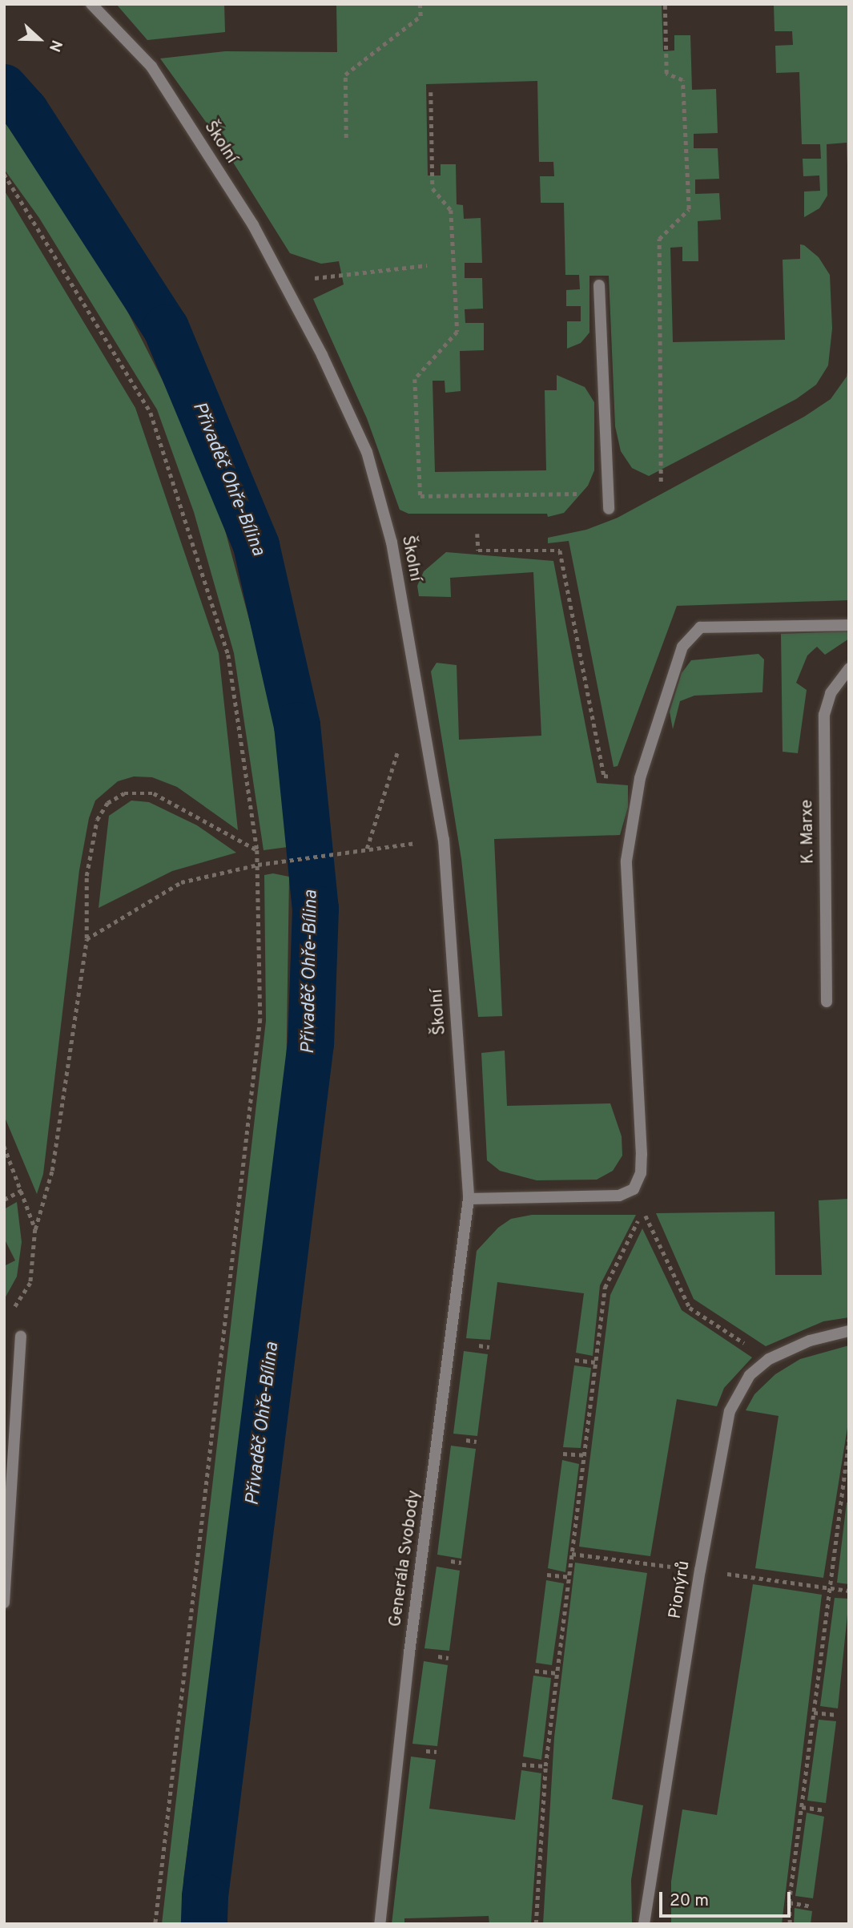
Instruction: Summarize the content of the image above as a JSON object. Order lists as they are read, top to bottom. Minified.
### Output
{"streets":{"street":["Školní","K. Marxe","Generála Svobody","Pionýrů"]},"crossings":[["Školní","Generála Svobody"]],"water":["Přivaděč Ohře-Bílina"],"scale_bar":"20 m","north":"right"}
